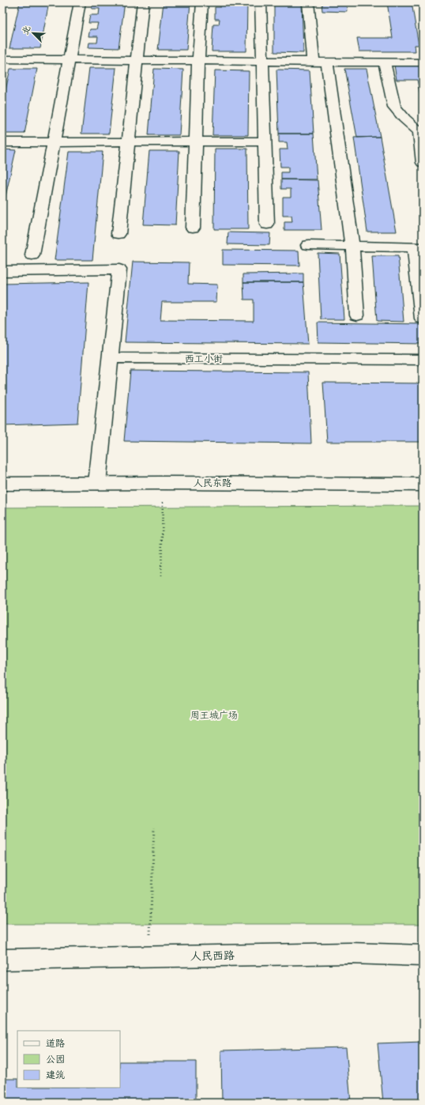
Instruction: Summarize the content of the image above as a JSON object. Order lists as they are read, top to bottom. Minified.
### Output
{"streets":{"main road":["西工小街","人民东路","人民西路"]},"parks":["周王城广场"],"legend":["道路","公园","建筑"],"north":"top left"}
